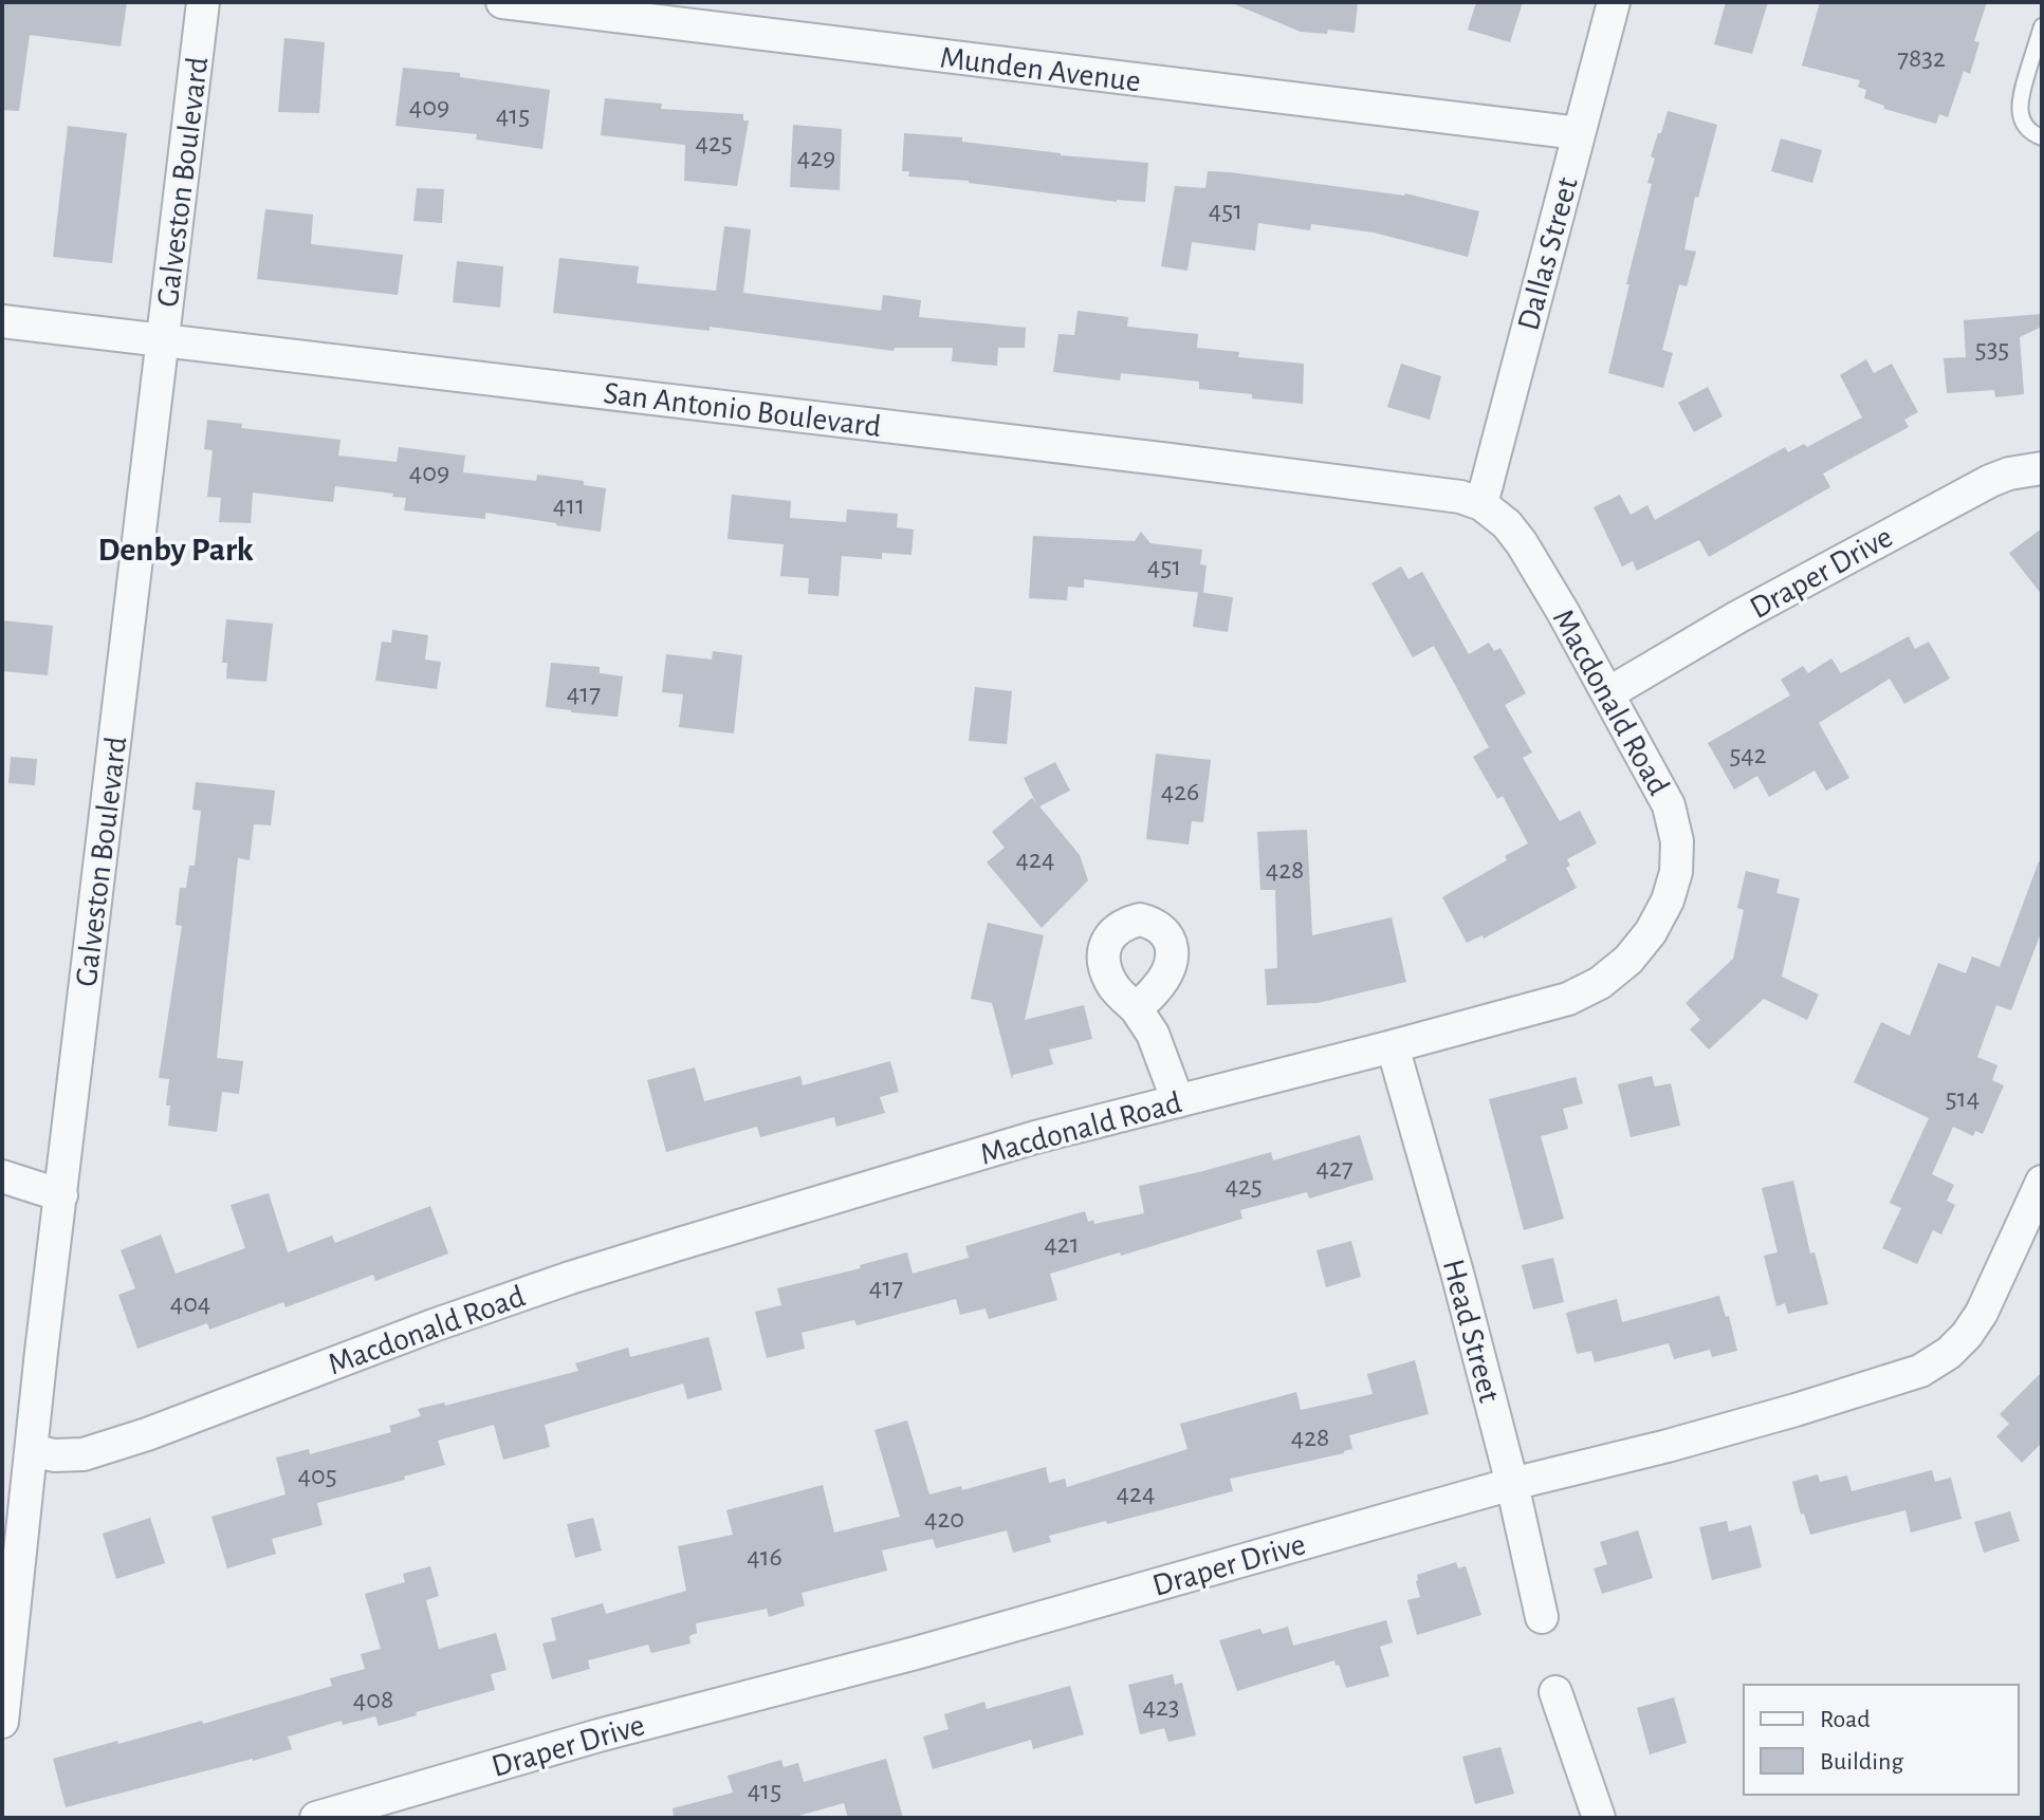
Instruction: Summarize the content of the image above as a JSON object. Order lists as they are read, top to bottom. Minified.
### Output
{"streets":{"street":["Munden Avenue","Galveston Boulevard","Dallas Street","San Antonio Boulevard","Draper Drive","Macdonald Road","Head Street"]},"crossings":[["Munden Avenue","Dallas Street"],["Galveston Boulevard","San Antonio Boulevard"],["Galveston Boulevard","Macdonald Road"],["Dallas Street","San Antonio Boulevard"],["Dallas Street","Macdonald Road"],["San Antonio Boulevard","Macdonald Road"],["Draper Drive","Macdonald Road"],["Draper Drive","Head Street"],["Macdonald Road","Head Street"]],"districts":["Denby Park"],"house_numbers":["7832","409","415","425","429","451","535","409","411","451","417","542","426","424","428","514","427","425","421","417","404","428","405","424","420","416","408","423","415"],"legend":["Road","Building"]}
